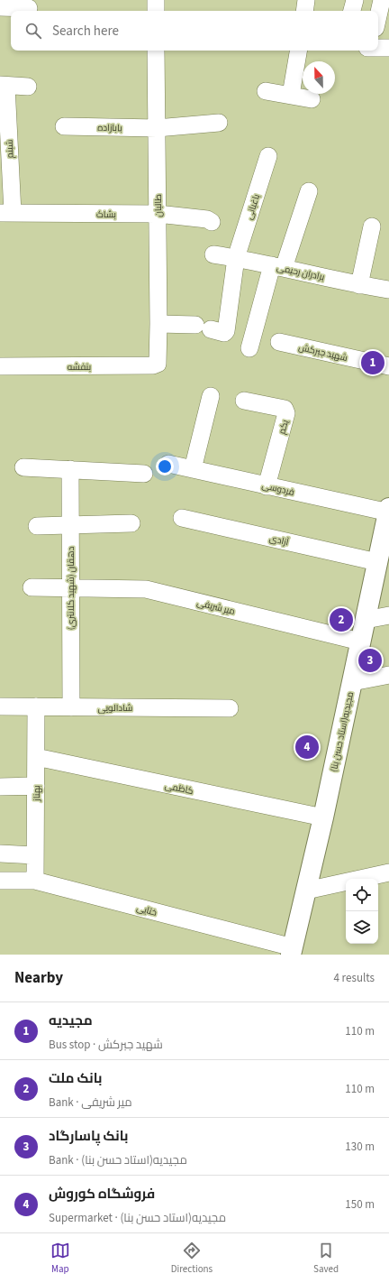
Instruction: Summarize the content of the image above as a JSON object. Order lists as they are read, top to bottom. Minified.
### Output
{"streets":{"main road":["مجیدیه(استاد حسن بنا)"],"street":["بابازاده","شبنم","طالبان","باغبانی","بشاک","برادران رحیمی","شهید جبرکش","بنفشه","یکم","فردوسی","آزادی","دهقان (شهید کلانتری)","میر شریفی","شادالویی","کاظمی","بهناز","ختایی"]},"crossings":[["بابازاده","طالبان"],["شبنم","بشاک"],["طالبان","باغبانی"],["طالبان","بشاک"],["طالبان","بنفشه"],["باغبانی","برادران رحیمی"],["یکم","فردوسی"],["فردوسی","مجیدیه(استاد حسن بنا)"],["آزادی","مجیدیه(استاد حسن بنا)"],["دهقان (شهید کلانتری)","میر شریفی"],["دهقان (شهید کلانتری)","شادالویی"],["میر شریفی","مجیدیه(استاد حسن بنا)"],["شادالویی","بهناز"],["مجیدیه(استاد حسن بنا)","کاظمی"],["مجیدیه(استاد حسن بنا)","ختایی"],["کاظمی","بهناز"],["بهناز","ختایی"]],"north":"top","page":{"search":"Search here","pins":["1","2","3","4"],"heading":["Nearby","4 results"],"list":[{"mark":"1","name":"مجیدیه","note":"Bus stop · شهید جبرکش","value":"110 m"},{"mark":"2","name":"بانک ملت","note":"Bank · میر شریفی","value":"110 m"},{"mark":"3","name":"بانک پاسارگاد","note":"Bank · مجیدیه(استاد حسن بنا)","value":"130 m"},{"mark":"4","name":"فروشگاه کوروش","note":"Supermarket · مجیدیه(استاد حسن بنا)","value":"150 m"}],"nav":["Map","Directions","Saved"]}}
